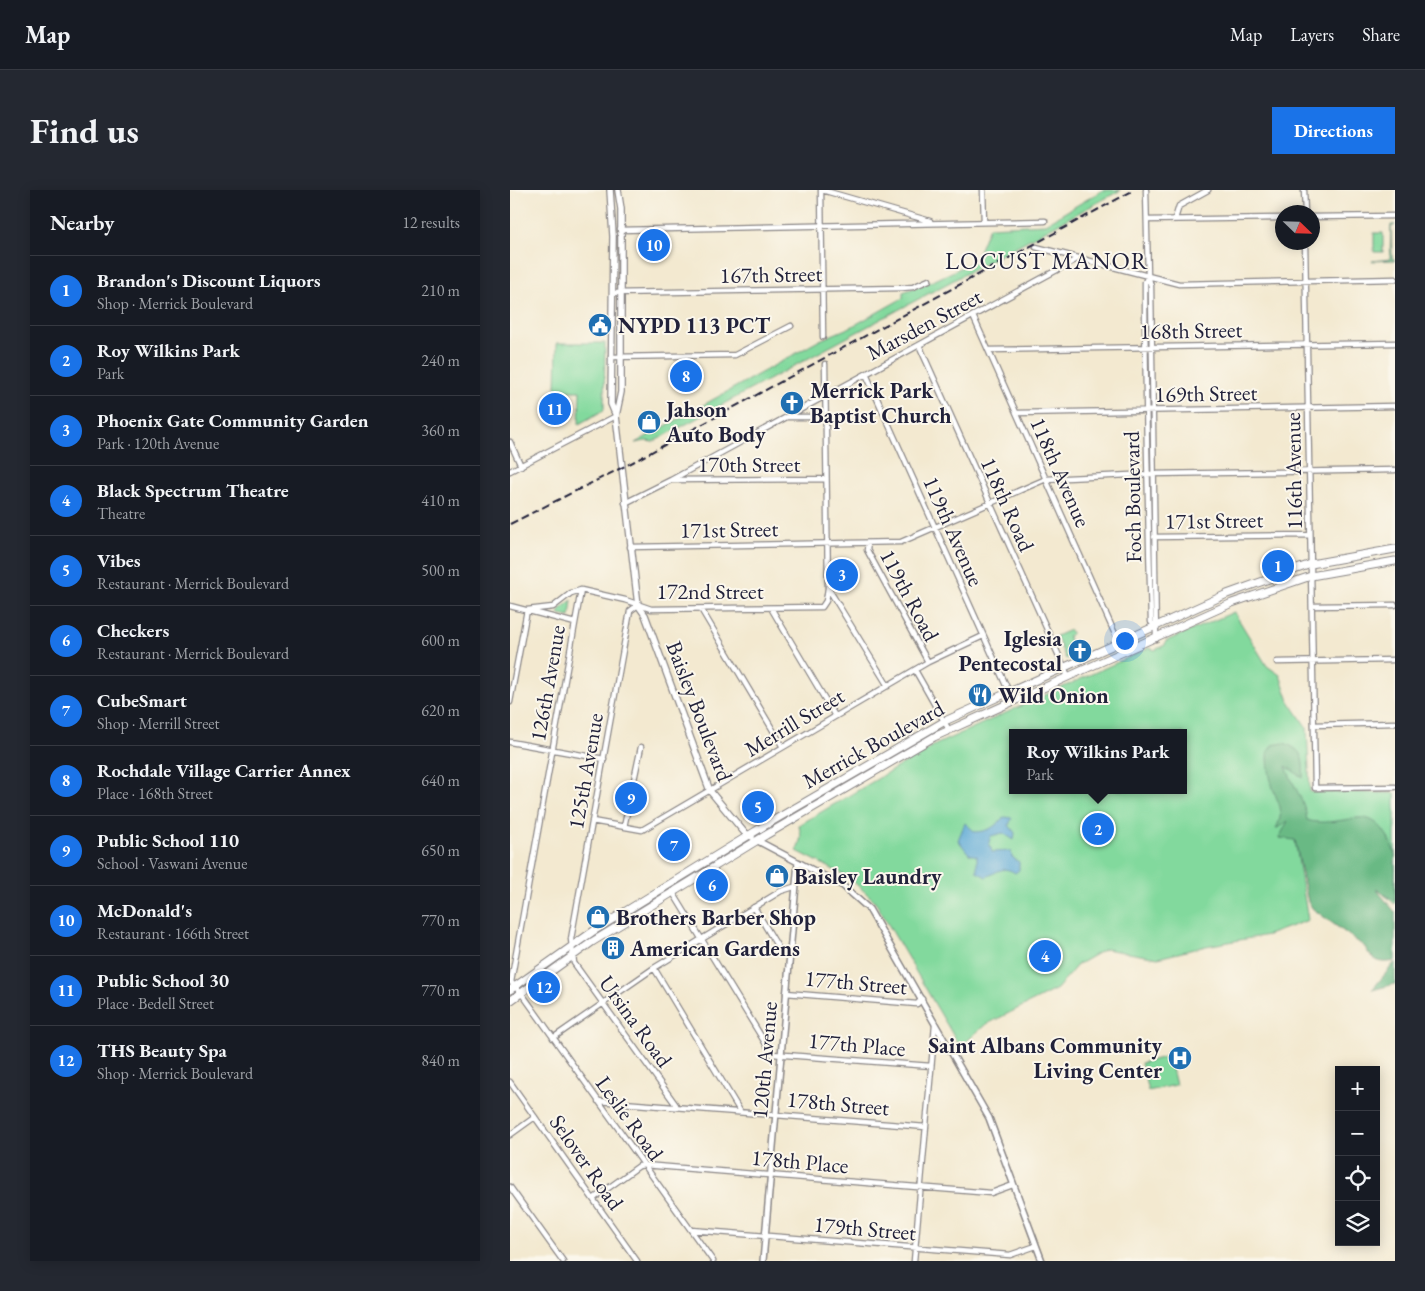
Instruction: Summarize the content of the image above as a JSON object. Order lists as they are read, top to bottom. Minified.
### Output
{"streets":{"main road":["Baisley Boulevard","Merrick Boulevard"],"street":["167th Street","Marsden Street","168th Street","169th Street","170th Street","116th Avenue","118th Avenue","Foch Boulevard","118th Road","171st Street","119th Avenue","172nd Street","119th Road","126th Avenue","Merrill Street","125th Avenue","177th Street","Ursina Road","177th Place","120th Avenue","178th Street","Leslie Road","178th Place","Selover Road","179th Street"]},"crossings":[["167th Street","Baisley Boulevard"],["Marsden Street","170th Street"],["Marsden Street","118th Avenue"],["Marsden Street","118th Road"],["Marsden Street","119th Avenue"],["Marsden Street","Baisley Boulevard"],["168th Street","116th Avenue"],["168th Street","118th Avenue"],["168th Street","Foch Boulevard"],["169th Street","116th Avenue"],["169th Street","118th Avenue"],["169th Street","Foch Boulevard"],["116th Avenue","171st Street"],["116th Avenue","Merrick Boulevard"],["118th Avenue","171st Street"],["118th Avenue","Merrick Boulevard"],["Foch Boulevard","171st Street"],["Foch Boulevard","Merrick Boulevard"],["118th Road","171st Street"],["118th Road","Merrick Boulevard"],["171st Street","119th Avenue"],["171st Street","119th Road"],["171st Street","Baisley Boulevard"],["119th Avenue","Merrill Street"],["119th Avenue","Merrick Boulevard"],["172nd Street","126th Avenue"],["172nd Street","Baisley Boulevard"],["172nd Street","125th Avenue"],["119th Road","Merrill Street"],["126th Avenue","Merrick Boulevard"],["126th Avenue","Leslie Road"],["Baisley Boulevard","Merrill Street"],["Baisley Boulevard","Merrick Boulevard"],["Baisley Boulevard","125th Avenue"],["Baisley Boulevard","177th Street"],["Baisley Boulevard","120th Avenue"],["Baisley Boulevard","178th Place"],["Baisley Boulevard","179th Street"],["Merrill Street","125th Avenue"],["Merrick Boulevard","125th Avenue"],["Merrick Boulevard","Ursina Road"],["Merrick Boulevard","Leslie Road"],["125th Avenue","Ursina Road"],["177th Street","120th Avenue"],["Ursina Road","178th Street"],["177th Place","120th Avenue"],["120th Avenue","178th Street"],["120th Avenue","178th Place"],["120th Avenue","179th Street"],["178th Street","Leslie Road"],["Leslie Road","178th Place"],["Leslie Road","179th Street"]],"districts":["LOCUST MANOR"],"places":{"public building":["NYPD 113 PCT"],"church":["Merrick Park Baptist Church","Iglesia Pentecostal"],"shop":["Jahson Auto Body","Baisley Laundry","Brothers Barber Shop"],"restaurant":["Wild Onion"],"building":["American Gardens"],"hospital":["Saint Albans Community Living Center"]},"north":"bottom right","page":{"header":"Map","nav":["Map","Layers","Share"],"buttons":"Directions","title":"Find us","heading":["Nearby","12 results"],"pins":["10","8","11","1","3","9","5","2","7","6","4","12"],"list":[{"mark":"1","name":"Brandon's Discount Liquors","note":"Shop · Merrick Boulevard","value":"210 m"},{"mark":"2","name":"Roy Wilkins Park","note":"Park","value":"240 m"},{"mark":"3","name":"Phoenix Gate Community Garden","note":"Park · 120th Avenue","value":"360 m"},{"mark":"4","name":"Black Spectrum Theatre","note":"Theatre","value":"410 m"},{"mark":"5","name":"Vibes","note":"Restaurant · Merrick Boulevard","value":"500 m"},{"mark":"6","name":"Checkers","note":"Restaurant · Merrick Boulevard","value":"600 m"},{"mark":"7","name":"CubeSmart","note":"Shop · Merrill Street","value":"620 m"},{"mark":"8","name":"Rochdale Village Carrier Annex","note":"Place · 168th Street","value":"640 m"},{"mark":"9","name":"Public School 110","note":"School · Vaswani Avenue","value":"650 m"},{"mark":"10","name":"McDonald's","note":"Restaurant · 166th Street","value":"770 m"},{"mark":"11","name":"Public School 30","note":"Place · Bedell Street","value":"770 m"},{"mark":"12","name":"THS Beauty Spa","note":"Shop · Merrick Boulevard","value":"840 m"}],"popup":["Roy Wilkins Park","Park"],"map_buttons":["+","−"]}}
